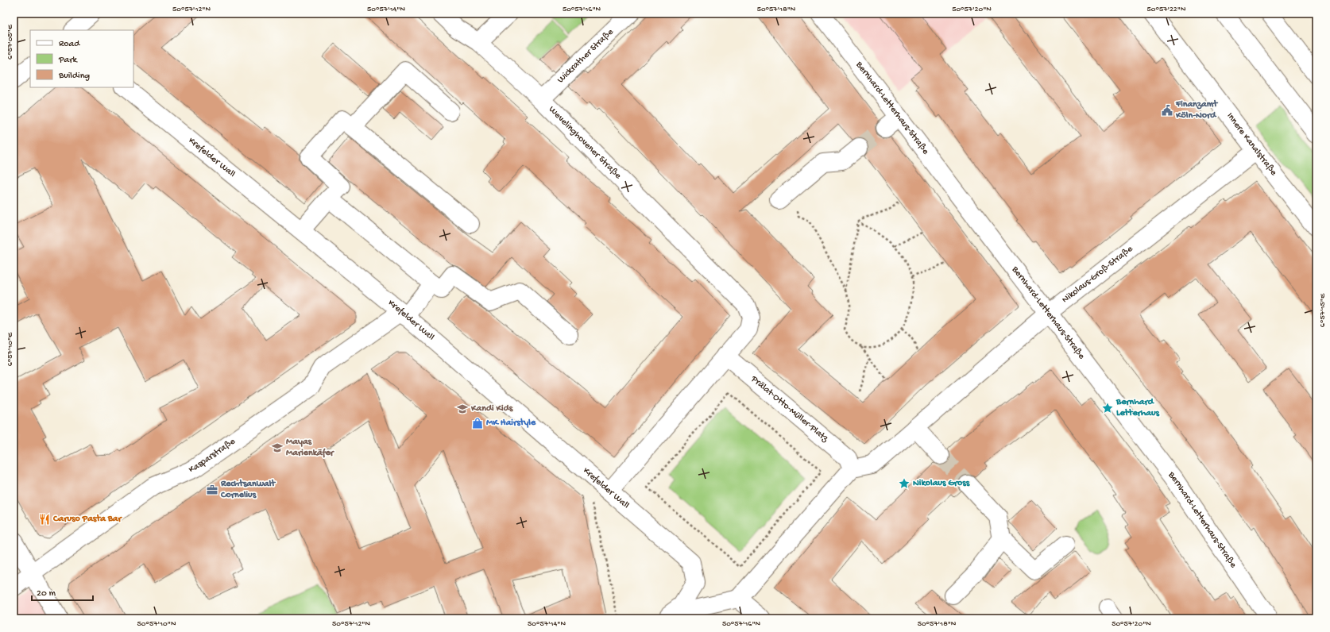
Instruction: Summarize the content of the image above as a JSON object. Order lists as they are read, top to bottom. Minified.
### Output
{"streets":{"street":["Wickrather Straße","Bernhard-Letterhaus-Straße","Wevelinghovener Straße","Innere Kanalstraße","Krefelder Wall","Nikolaus-Groß-Straße","Prälat-Otto-Müller-Platz","Kasparstraße"]},"crossings":[["Wickrather Straße","Wevelinghovener Straße"],["Bernhard-Letterhaus-Straße","Nikolaus-Groß-Straße"],["Wevelinghovener Straße","Prälat-Otto-Müller-Platz"],["Innere Kanalstraße","Nikolaus-Groß-Straße"],["Krefelder Wall","Kasparstraße"],["Nikolaus-Groß-Straße","Prälat-Otto-Müller-Platz"]],"places":{"public building":["Finanzamt Köln-Nord"],"place":["Bernhard Letterhaus","Nikolaus Gross"],"school or university":["Kandi Kids","Mayas Marienkäfer"],"shop":["MK Hairstyle"],"office":["Rechtsanwalt Cornelius"],"restaurant":["Caruso Pasta Bar"]},"legend":["Road","Park","Building"],"scale_bar":"20 m","coordinates":["50°57'12\"N","50°57'14\"N","50°57'16\"N","50°57'18\"N","50°57'20\"N","50°57'22\"N","6°57'05\"E","6°57'15\"E","6°57'10\"E","50°57'10\"N"]}
